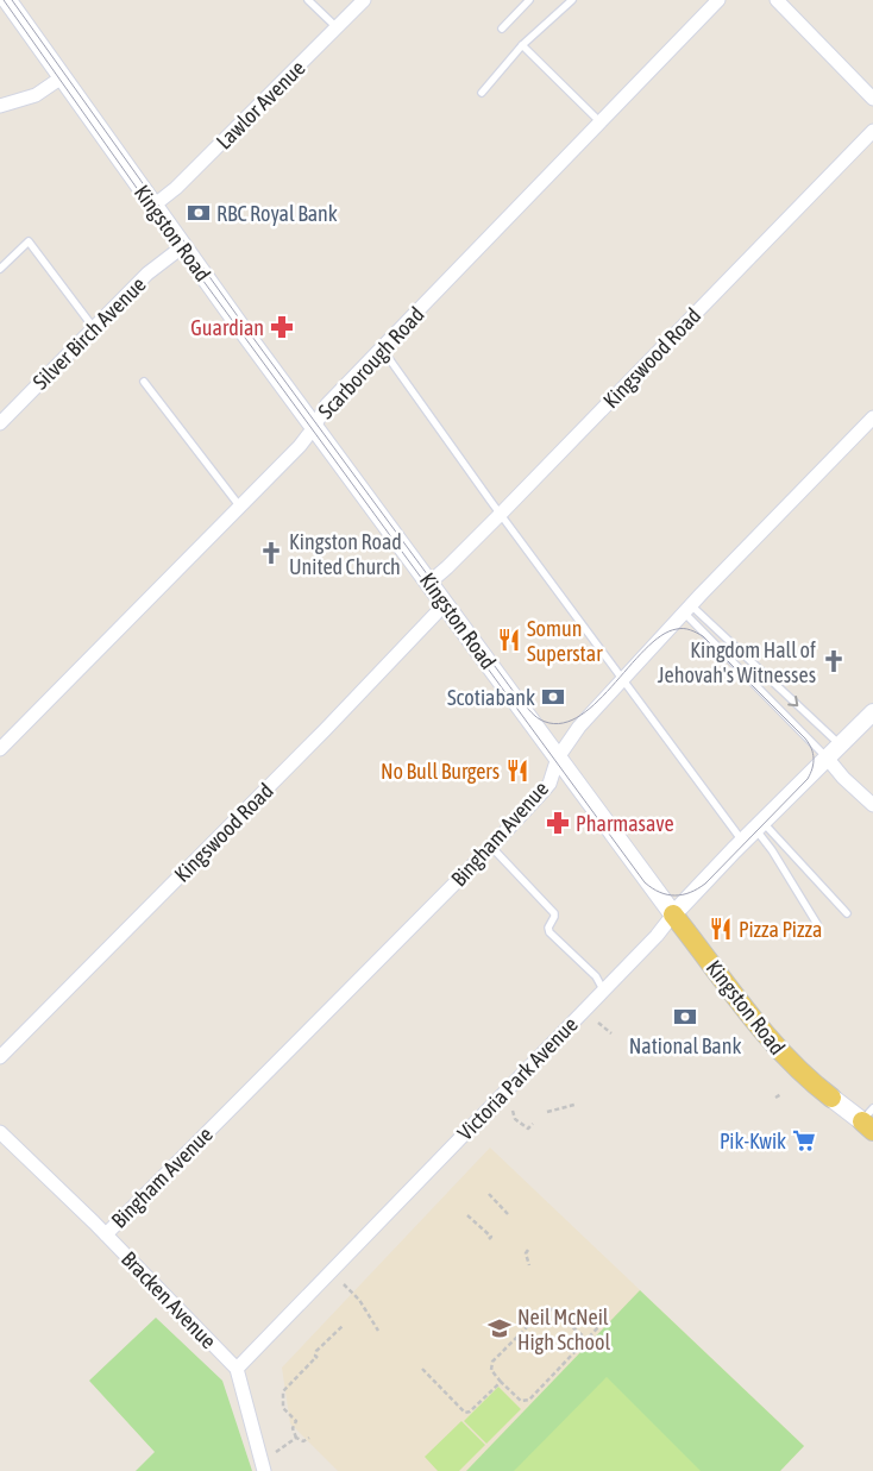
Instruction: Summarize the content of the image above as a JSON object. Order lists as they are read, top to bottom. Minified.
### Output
{"streets":{"main road":["Kingston Road"],"street":["Lawlor Avenue","Silver Birch Avenue","Kingswood Road","Scarborough Road","Bingham Avenue","Victoria Park Avenue","Bracken Avenue"]},"crossings":[["Lawlor Avenue","Kingston Road"],["Kingston Road","Silver Birch Avenue"],["Kingston Road","Kingswood Road"],["Kingston Road","Scarborough Road"],["Kingston Road","Bingham Avenue"],["Kingston Road","Victoria Park Avenue"],["Bingham Avenue","Bracken Avenue"],["Victoria Park Avenue","Bracken Avenue"]],"places":{"bank":["RBC Royal Bank","Scotiabank","National Bank"],"pharmacy":["Guardian","Pharmasave"],"church":["Kingston Road United Church","Kingdom Hall of Jehovah's Witnesses"],"restaurant":["Somun Superstar","No Bull Burgers","Pizza Pizza"],"supermarket":["Pik-Kwik"],"school or university":["Neil McNeil High School"]}}
